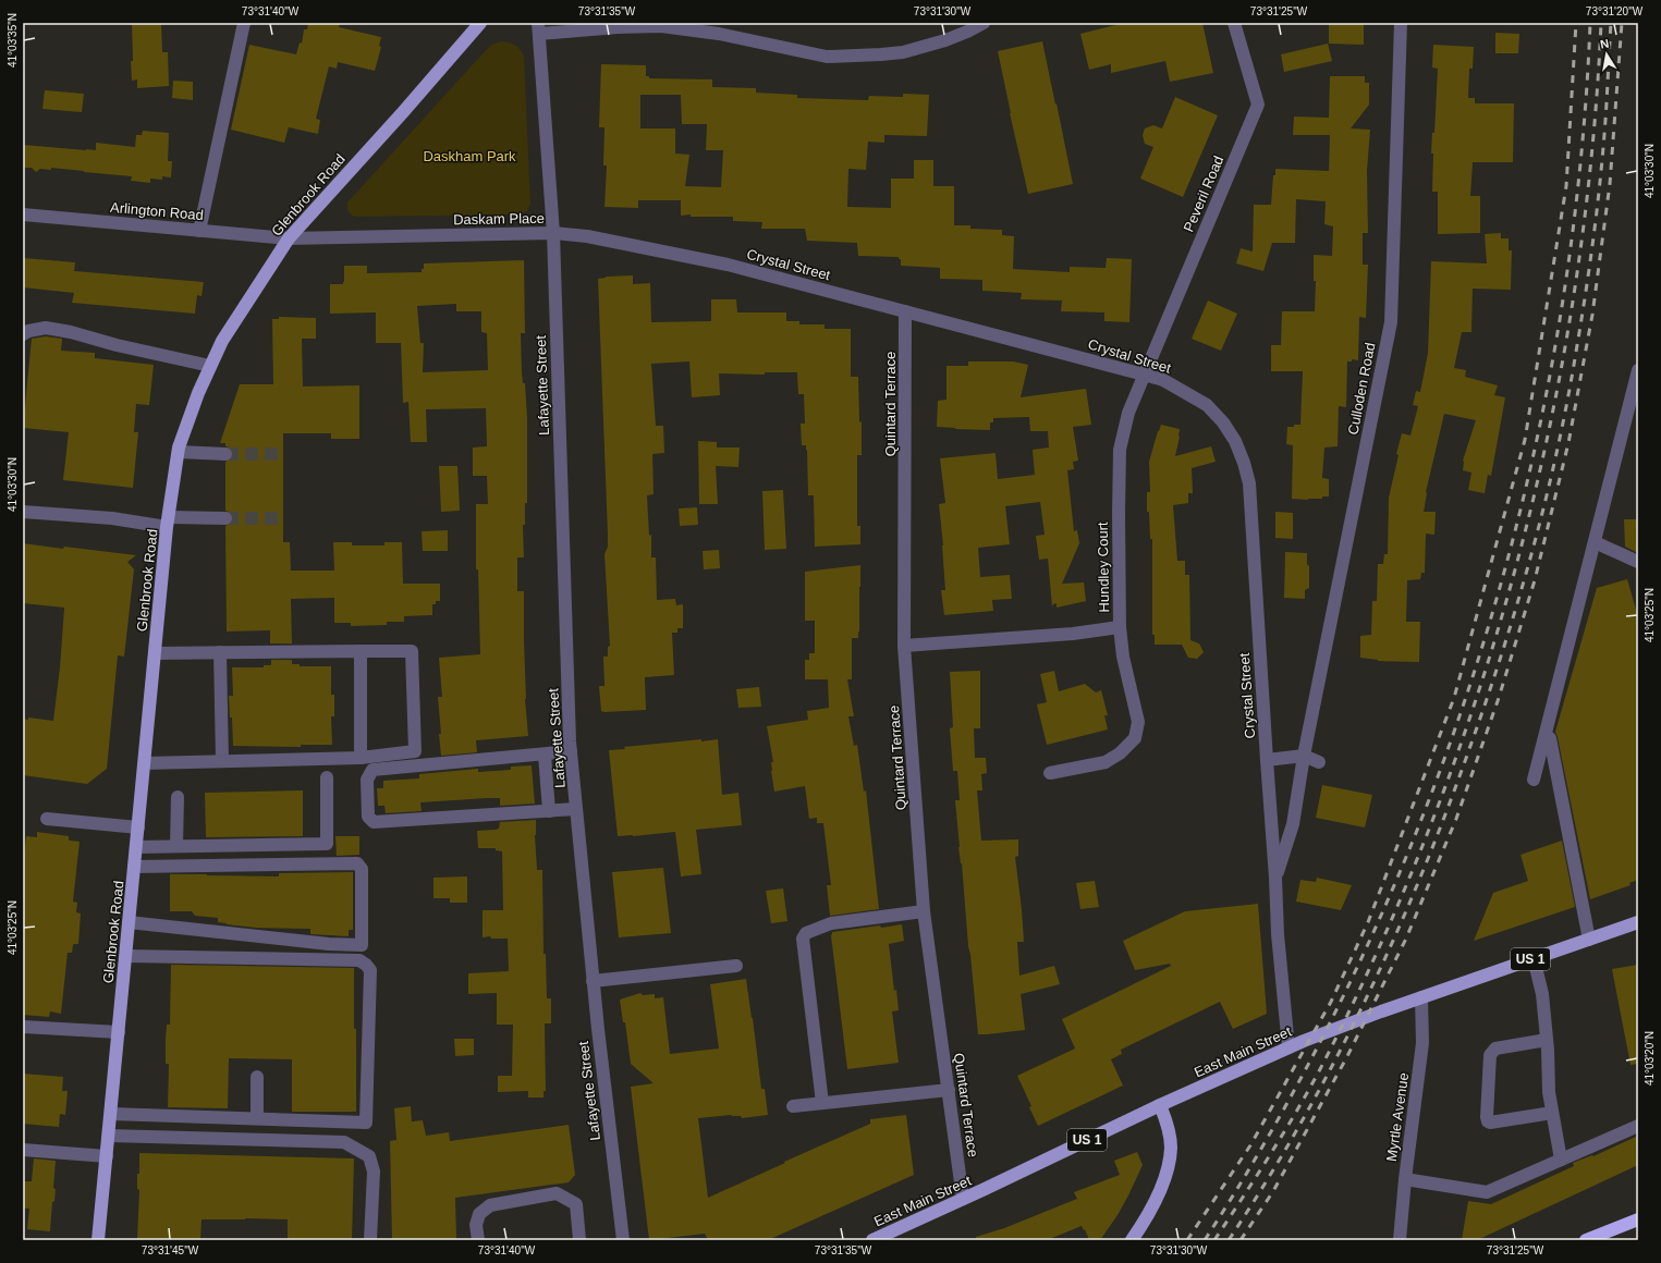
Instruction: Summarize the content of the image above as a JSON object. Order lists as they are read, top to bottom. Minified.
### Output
{"streets":{"main road":["Glenbrook Road","US 1","East Main Street"],"street":["Peveril Road","Arlington Road","Daskam Place","Crystal Street","Lafayette Street","Culloden Road","Quintard Terrace","Hundley Court","Myrtle Avenue"]},"crossings":[["Peveril Road","Crystal Street"],["Peveril Road","Hundley Court"],["Glenbrook Road","Arlington Road"],["Glenbrook Road","Daskam Place"],["Arlington Road","Daskam Place"],["Daskam Place","Crystal Street"],["Daskam Place","Lafayette Street"],["Crystal Street","Lafayette Street"],["Crystal Street","Culloden Road"],["Crystal Street","Quintard Terrace"],["Crystal Street","Hundley Court"],["Crystal Street","East Main Street"],["Quintard Terrace","Hundley Court"],["Quintard Terrace","East Main Street"],["East Main Street","Myrtle Avenue"]],"parks":["Daskham Park"],"north":"top","coordinates":["73°31'40\"W","73°31'35\"W","73°31'30\"W","73°31'25\"W","73°31'20\"W","41°03'35\"N","41°03'30\"N","41°03'25\"N","41°03'20\"N","73°31'45\"W"]}
